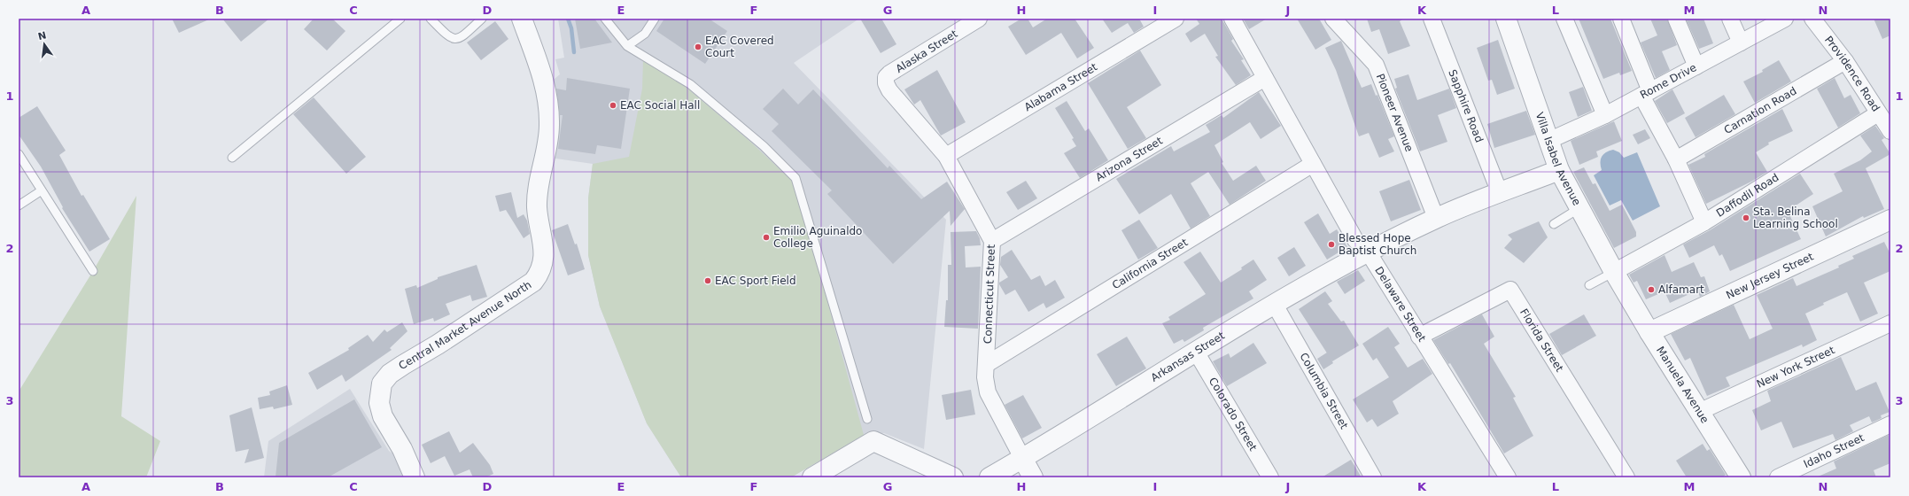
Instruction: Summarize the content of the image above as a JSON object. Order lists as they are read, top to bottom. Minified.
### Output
{"streets":{"street":["Alaska Street","Providence Road","Rome Drive","Alabama Street","Sapphire Road","Carnation Road","Pioneer Avenue","Villa Isabel Avenue","Arizona Street","Daffodil Road","California Street","New Jersey Street","Connecticut Street","Delaware Street","Central Market Avenue North","Florida Street","Arkansas Street","New York Street","Manuela Avenue","Columbia Street","Colorado Street","Idaho Street"]},"crossings":[["Alaska Street","Connecticut Street"],["Providence Road","Carnation Road"],["Providence Road","Daffodil Road"],["Rome Drive","Villa Isabel Avenue"],["Alabama Street","Connecticut Street"],["Pioneer Avenue","Arkansas Street"],["Villa Isabel Avenue","Daffodil Road"],["Villa Isabel Avenue","Manuela Avenue"],["Arizona Street","Connecticut Street"],["Arizona Street","Delaware Street"],["California Street","Connecticut Street"],["California Street","Delaware Street"],["New Jersey Street","Manuela Avenue"],["Connecticut Street","Arkansas Street"],["Delaware Street","Florida Street"],["Delaware Street","Arkansas Street"],["Arkansas Street","Columbia Street"],["Arkansas Street","Colorado Street"],["New York Street","Manuela Avenue"]],"places":["EAC Covered Court","EAC Social Hall","Sta. Belina Learning School","Emilio Aguinaldo College","Blessed Hope Baptist Church","EAC Sport Field","Alfamart"],"north":"top","grid":{"columns":["A","B","C","D","E","F","G","H","I","J","K","L","M","N"],"rows":["1","2","3"]}}
